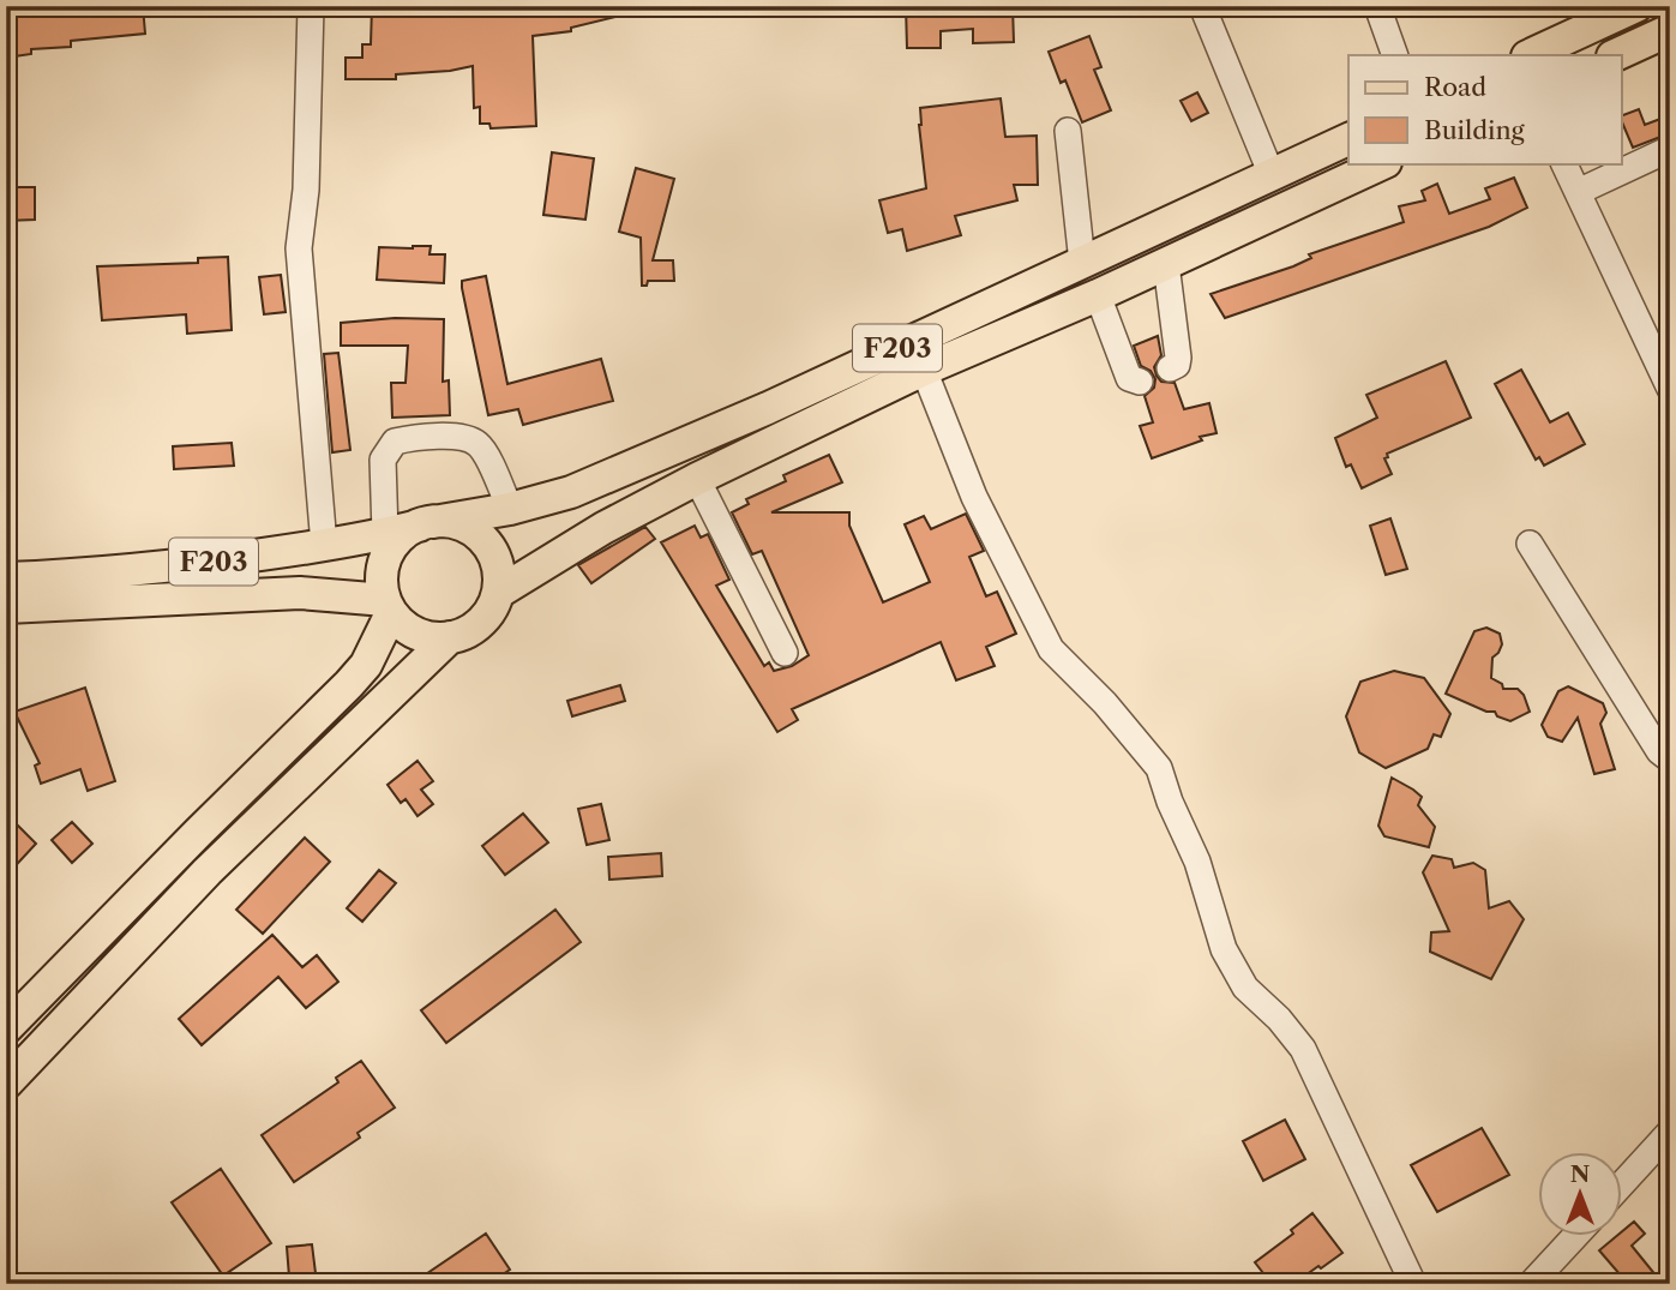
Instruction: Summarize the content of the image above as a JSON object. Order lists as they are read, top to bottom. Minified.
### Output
{"streets":{"main road":["F203"]},"legend":["Road","Building"],"north":"top"}
